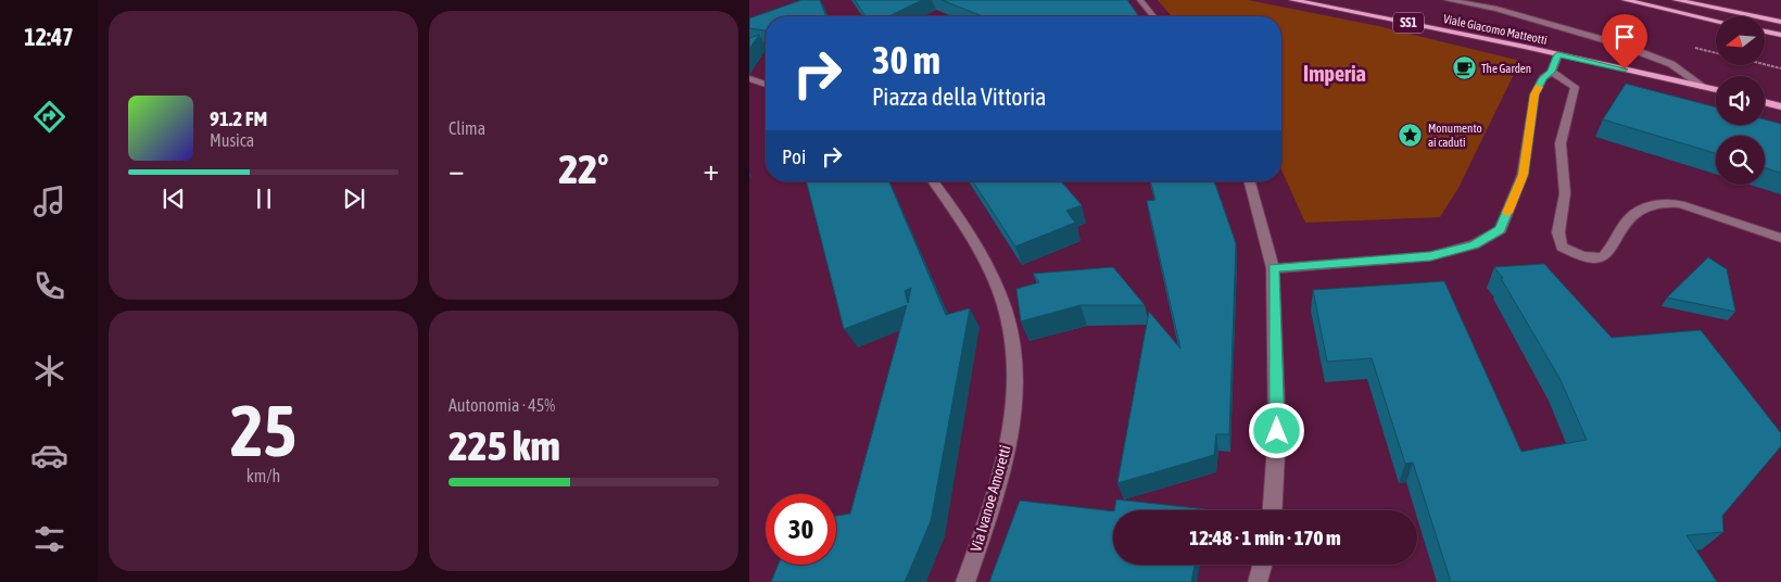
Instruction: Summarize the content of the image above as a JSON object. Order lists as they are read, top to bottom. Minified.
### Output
{"streets":{"main road":["SS1","Viale Giacomo Matteotti"],"street":["Via Ivanoe Amoretti"]},"districts":["Imperia"],"places":{"cafe":["The Garden"],"place":["Monumento ai caduti"]},"north":"left","page":{"tabs":"12:47","tile":["Clima",["25","km/h"],["Autonomia · 45%","225 km"]],"turn":["30 m","Piazza della Vittoria"],"song":["91.2 FM","Musica"],"then":"Poi","heat":["−","22°","+"],"limit":"30","trip":"12:48 · 1 min · 170 m"}}
